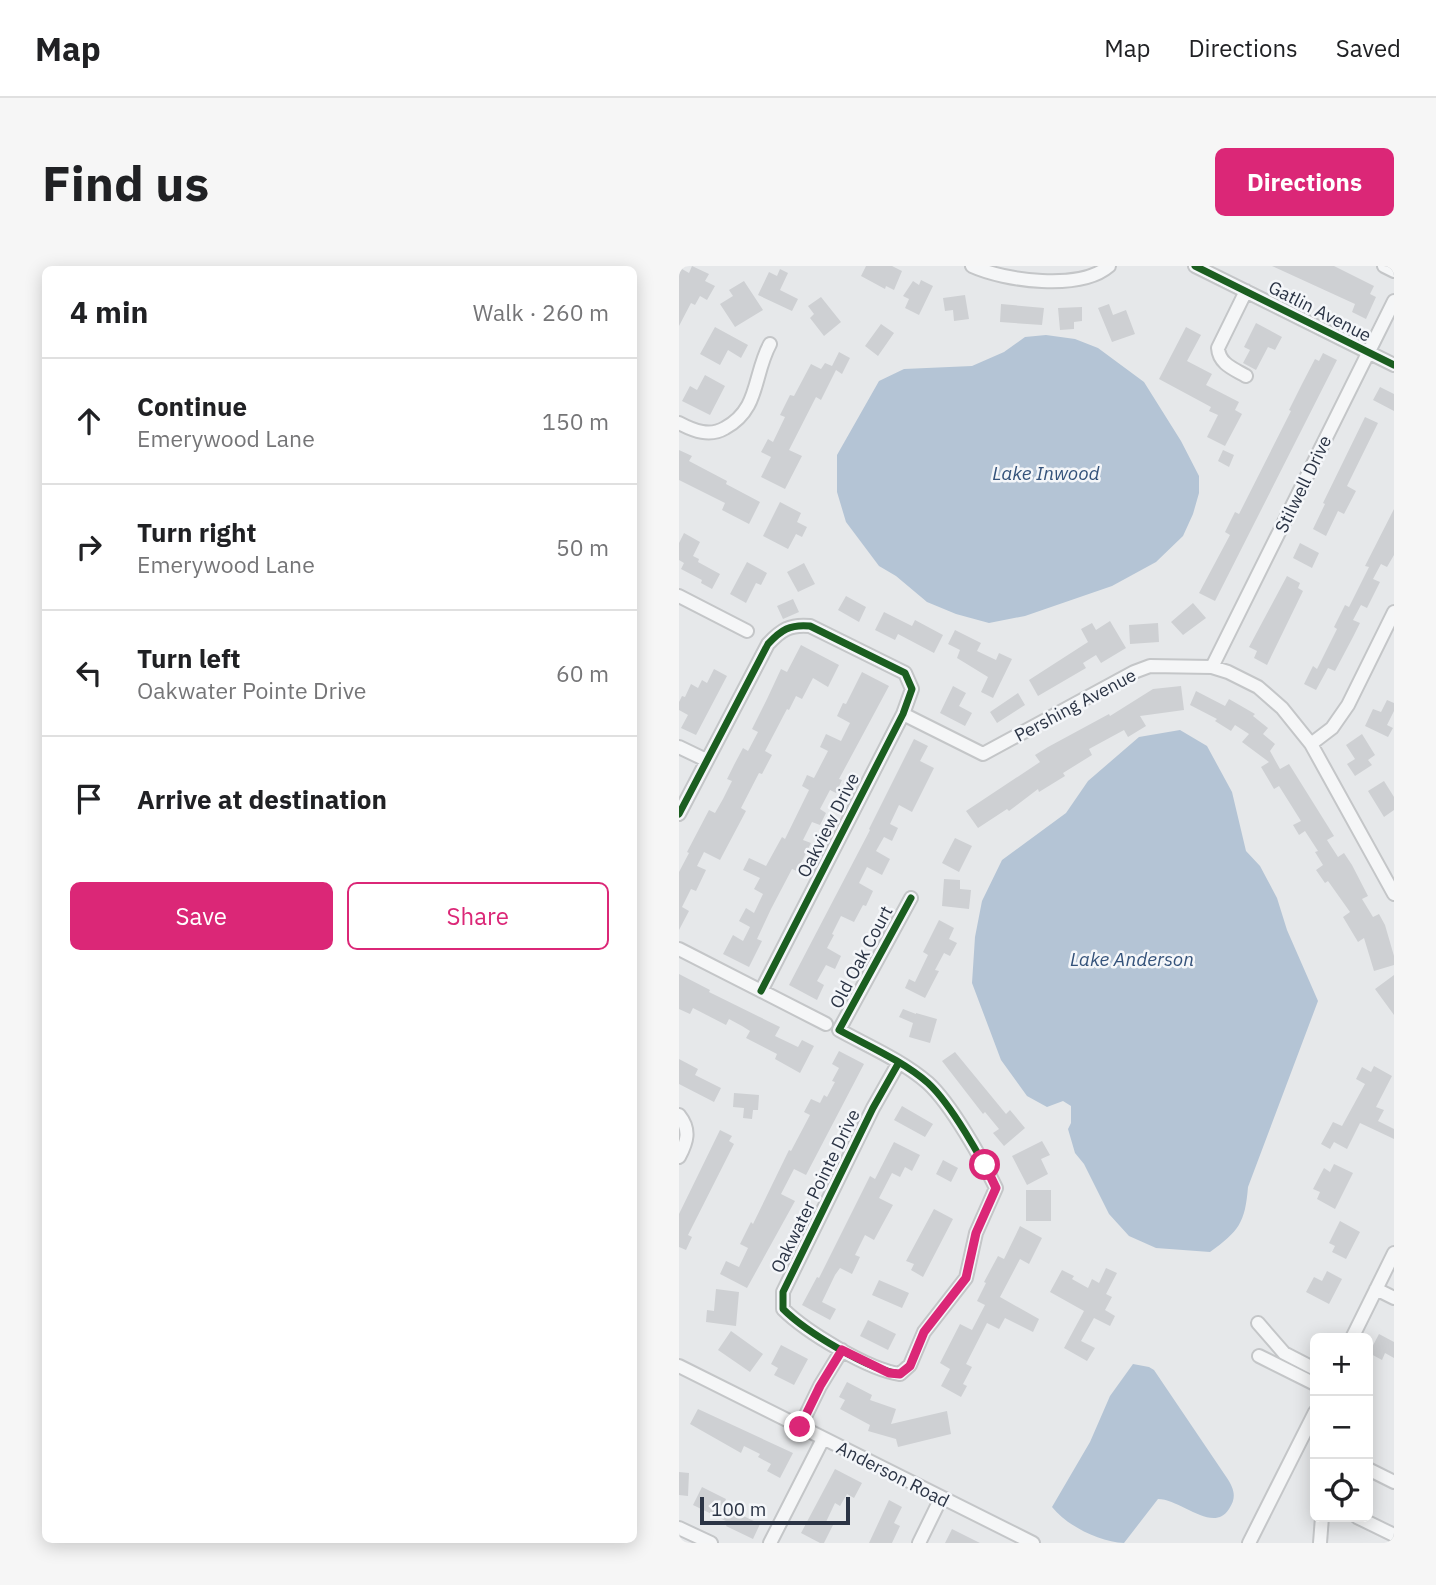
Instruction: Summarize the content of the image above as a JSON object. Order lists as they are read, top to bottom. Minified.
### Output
{"streets":{"street":["Gatlin Avenue","Stilwell Drive","Pershing Avenue","Oakview Drive","Old Oak Court","Oakwater Pointe Drive","Anderson Road"]},"crossings":[["Gatlin Avenue","Stilwell Drive"],["Stilwell Drive","Pershing Avenue"],["Pershing Avenue","Oakview Drive"],["Old Oak Court","Oakwater Pointe Drive"]],"water":["Lake Inwood","Lake Anderson"],"scale_bar":"100 m","page":{"header":"Map","nav":["Map","Directions","Saved"],"buttons":["Directions",["Save","Share"]],"title":"Find us","heading":["4 min","Walk · 260 m"],"list":[["Continue","Emerywood Lane","150 m"],["Turn right","Emerywood Lane","50 m"],["Turn left","Oakwater Pointe Drive","60 m"],"Arrive at destination"],"map_buttons":["+","−"],"scale":"100 m"}}
